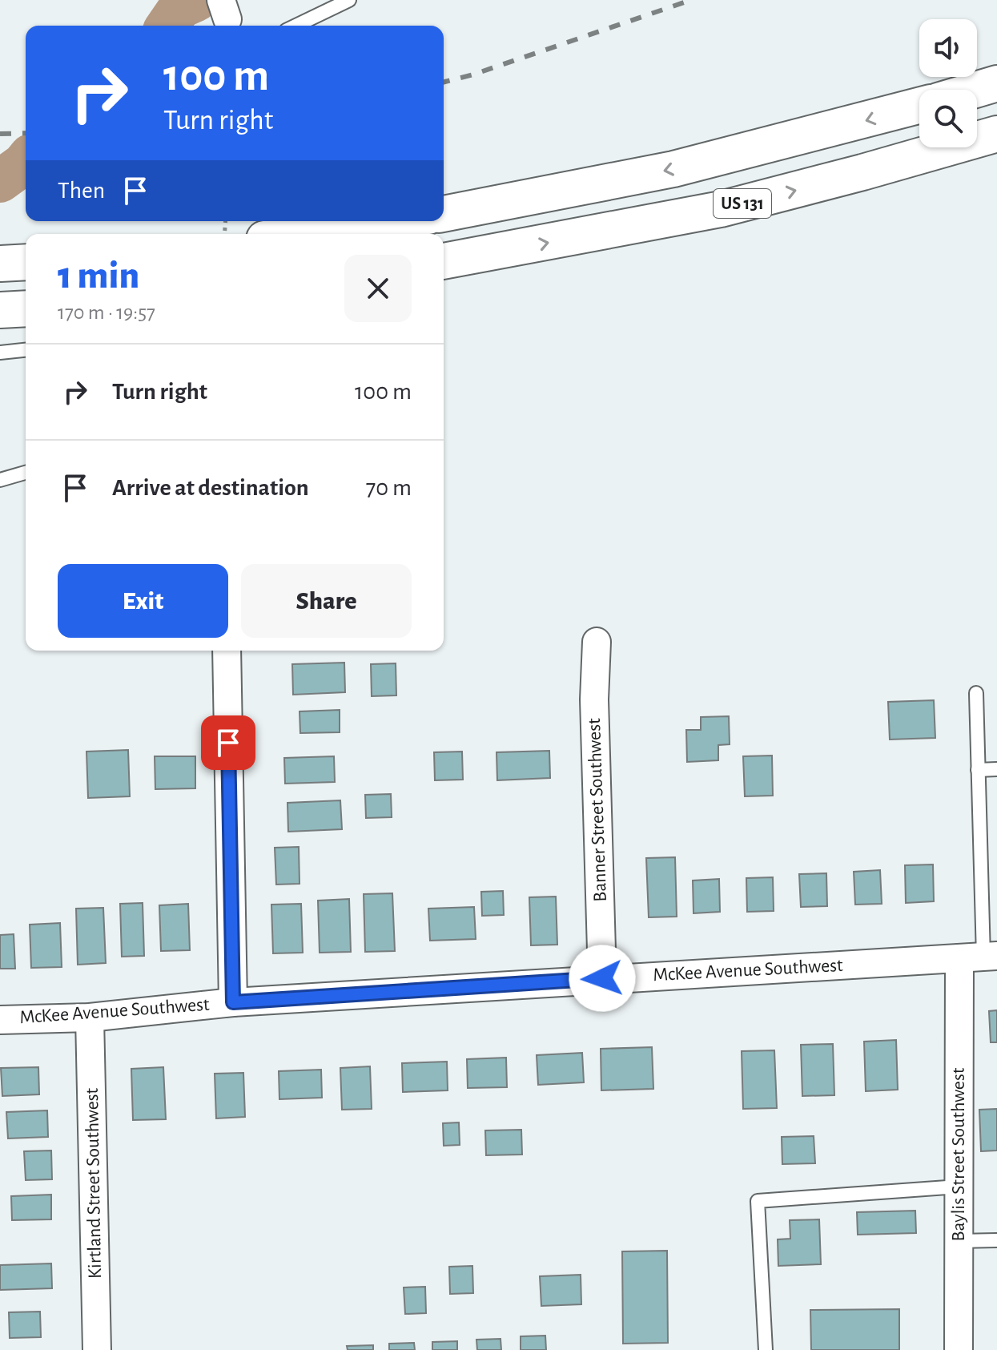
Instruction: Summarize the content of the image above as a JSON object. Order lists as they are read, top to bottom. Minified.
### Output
{"streets":{"highway":["US 131"],"street":["Banner Street Southwest","McKee Avenue Southwest","Baylis Street Southwest","Kirtland Street Southwest"]},"crossings":[["Banner Street Southwest","McKee Avenue Southwest"],["McKee Avenue Southwest","Baylis Street Southwest"],["McKee Avenue Southwest","Kirtland Street Southwest"]],"page":{"turn":["100 m","Turn right"],"then":"Then","heading":["1 min","170 m · 19:57"],"list":[{"name":"Turn right","value":"100 m"},{"name":"Arrive at destination","value":"70 m"}],"buttons":["Exit","Share"]}}
